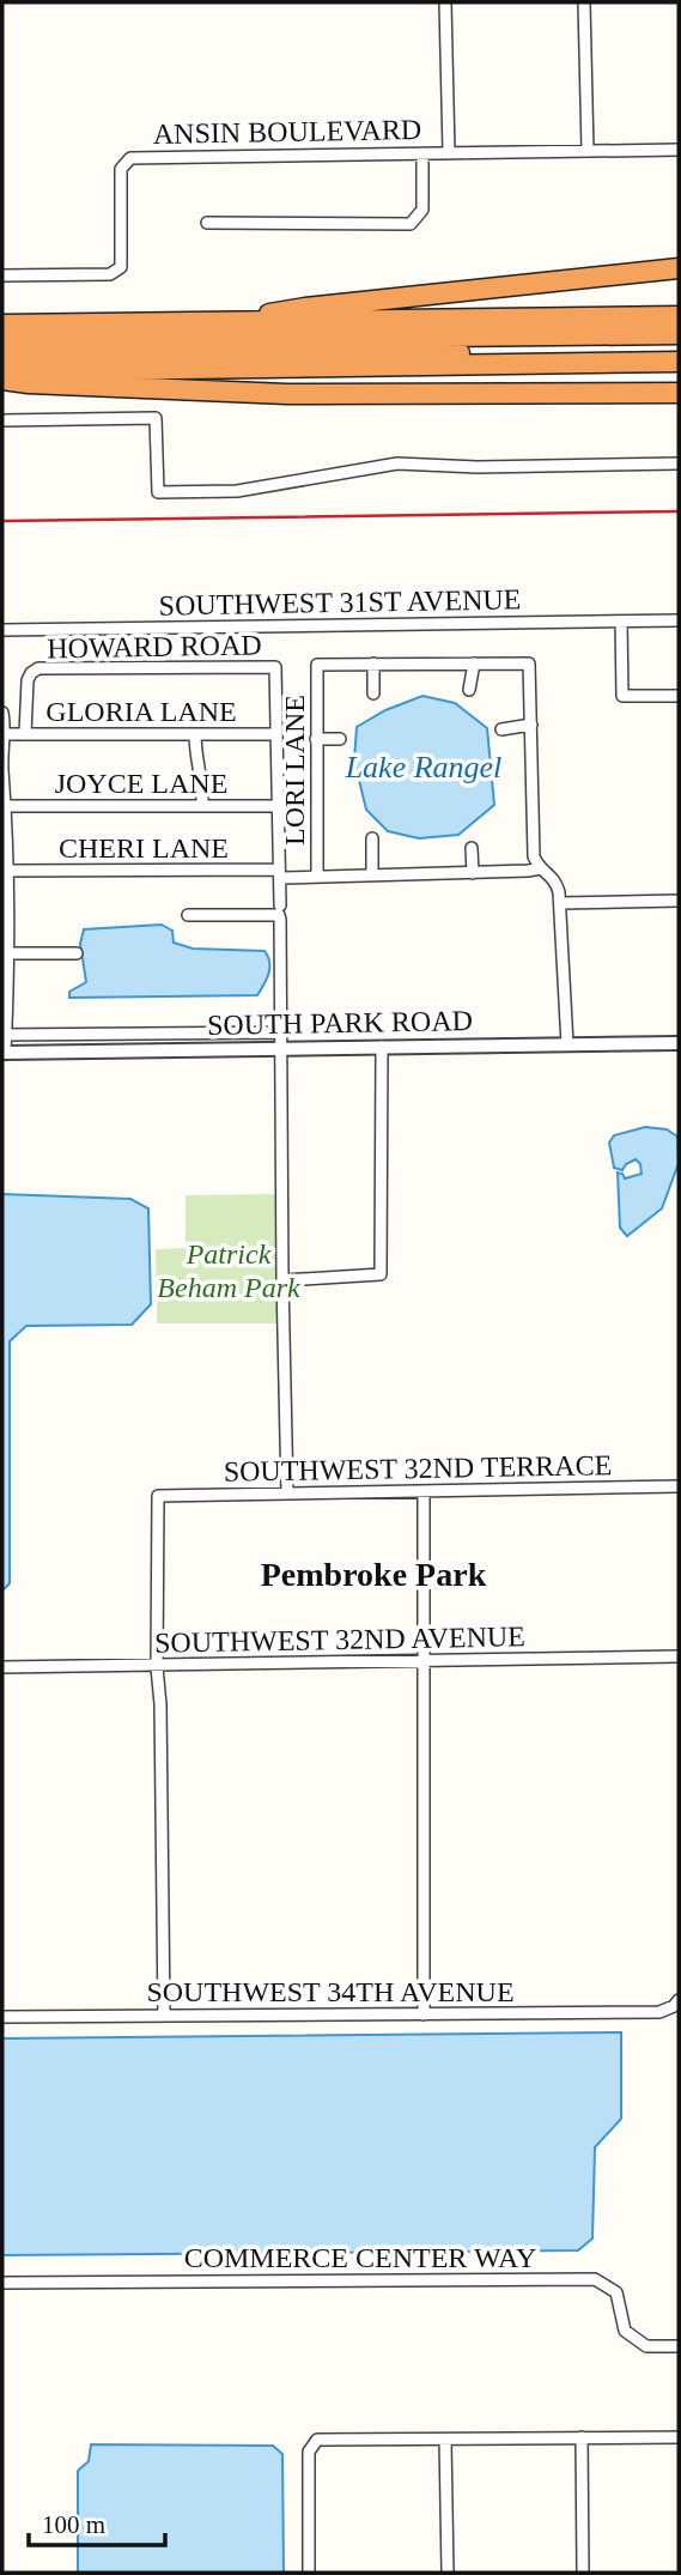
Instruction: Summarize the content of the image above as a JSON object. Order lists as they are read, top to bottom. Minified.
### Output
{"streets":{"street":["ANSIN BOULEVARD","SOUTHWEST 31ST AVENUE","HOWARD ROAD","GLORIA LANE","LORI LANE","JOYCE LANE","CHERI LANE","SOUTH PARK ROAD","SOUTHWEST 32ND TERRACE","SOUTHWEST 32ND AVENUE","SOUTHWEST 34TH AVENUE","COMMERCE CENTER WAY"]},"crossings":[["HOWARD ROAD","GLORIA LANE"],["LORI LANE","CHERI LANE"],["SOUTHWEST 32ND TERRACE","SOUTHWEST 32ND AVENUE"]],"districts":["Pembroke Park"],"water":["Lake Rangel"],"parks":["Patrick Beham Park"],"scale_bar":"100 m"}
